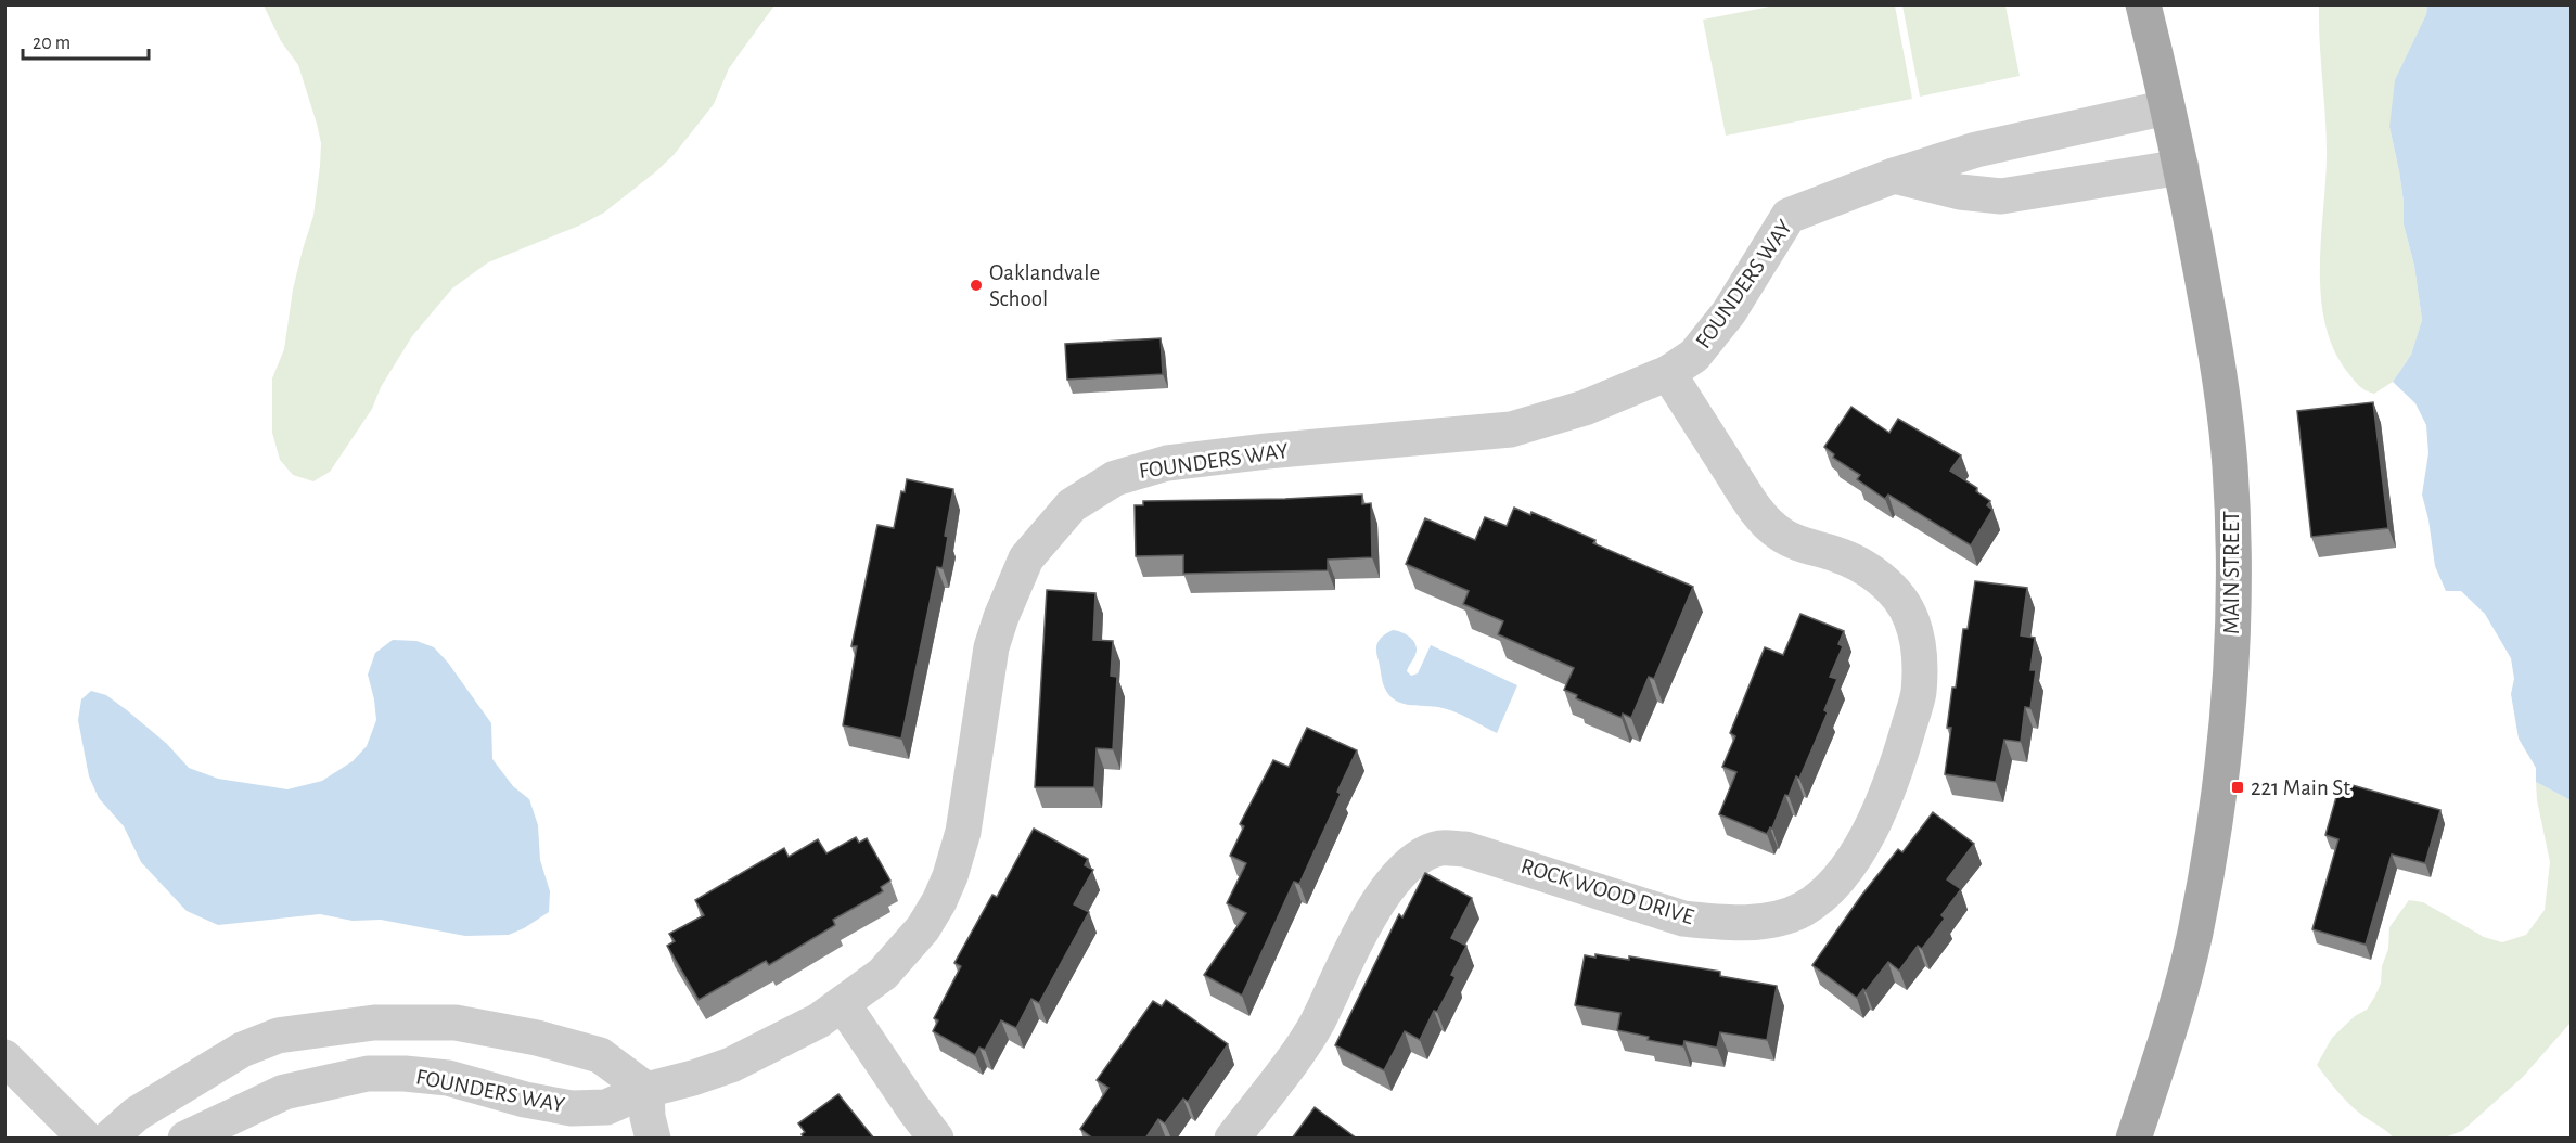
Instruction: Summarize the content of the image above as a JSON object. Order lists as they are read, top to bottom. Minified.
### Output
{"streets":{"main road":["MAIN STREET"],"street":["FOUNDERS WAY","ROCK WOOD DRIVE"]},"crossings":[["FOUNDERS WAY","MAIN STREET"],["FOUNDERS WAY","ROCK WOOD DRIVE"]],"places":{"other":["Oaklandvale School"],"transit":["221 Main St"]},"scale_bar":"20 m"}
